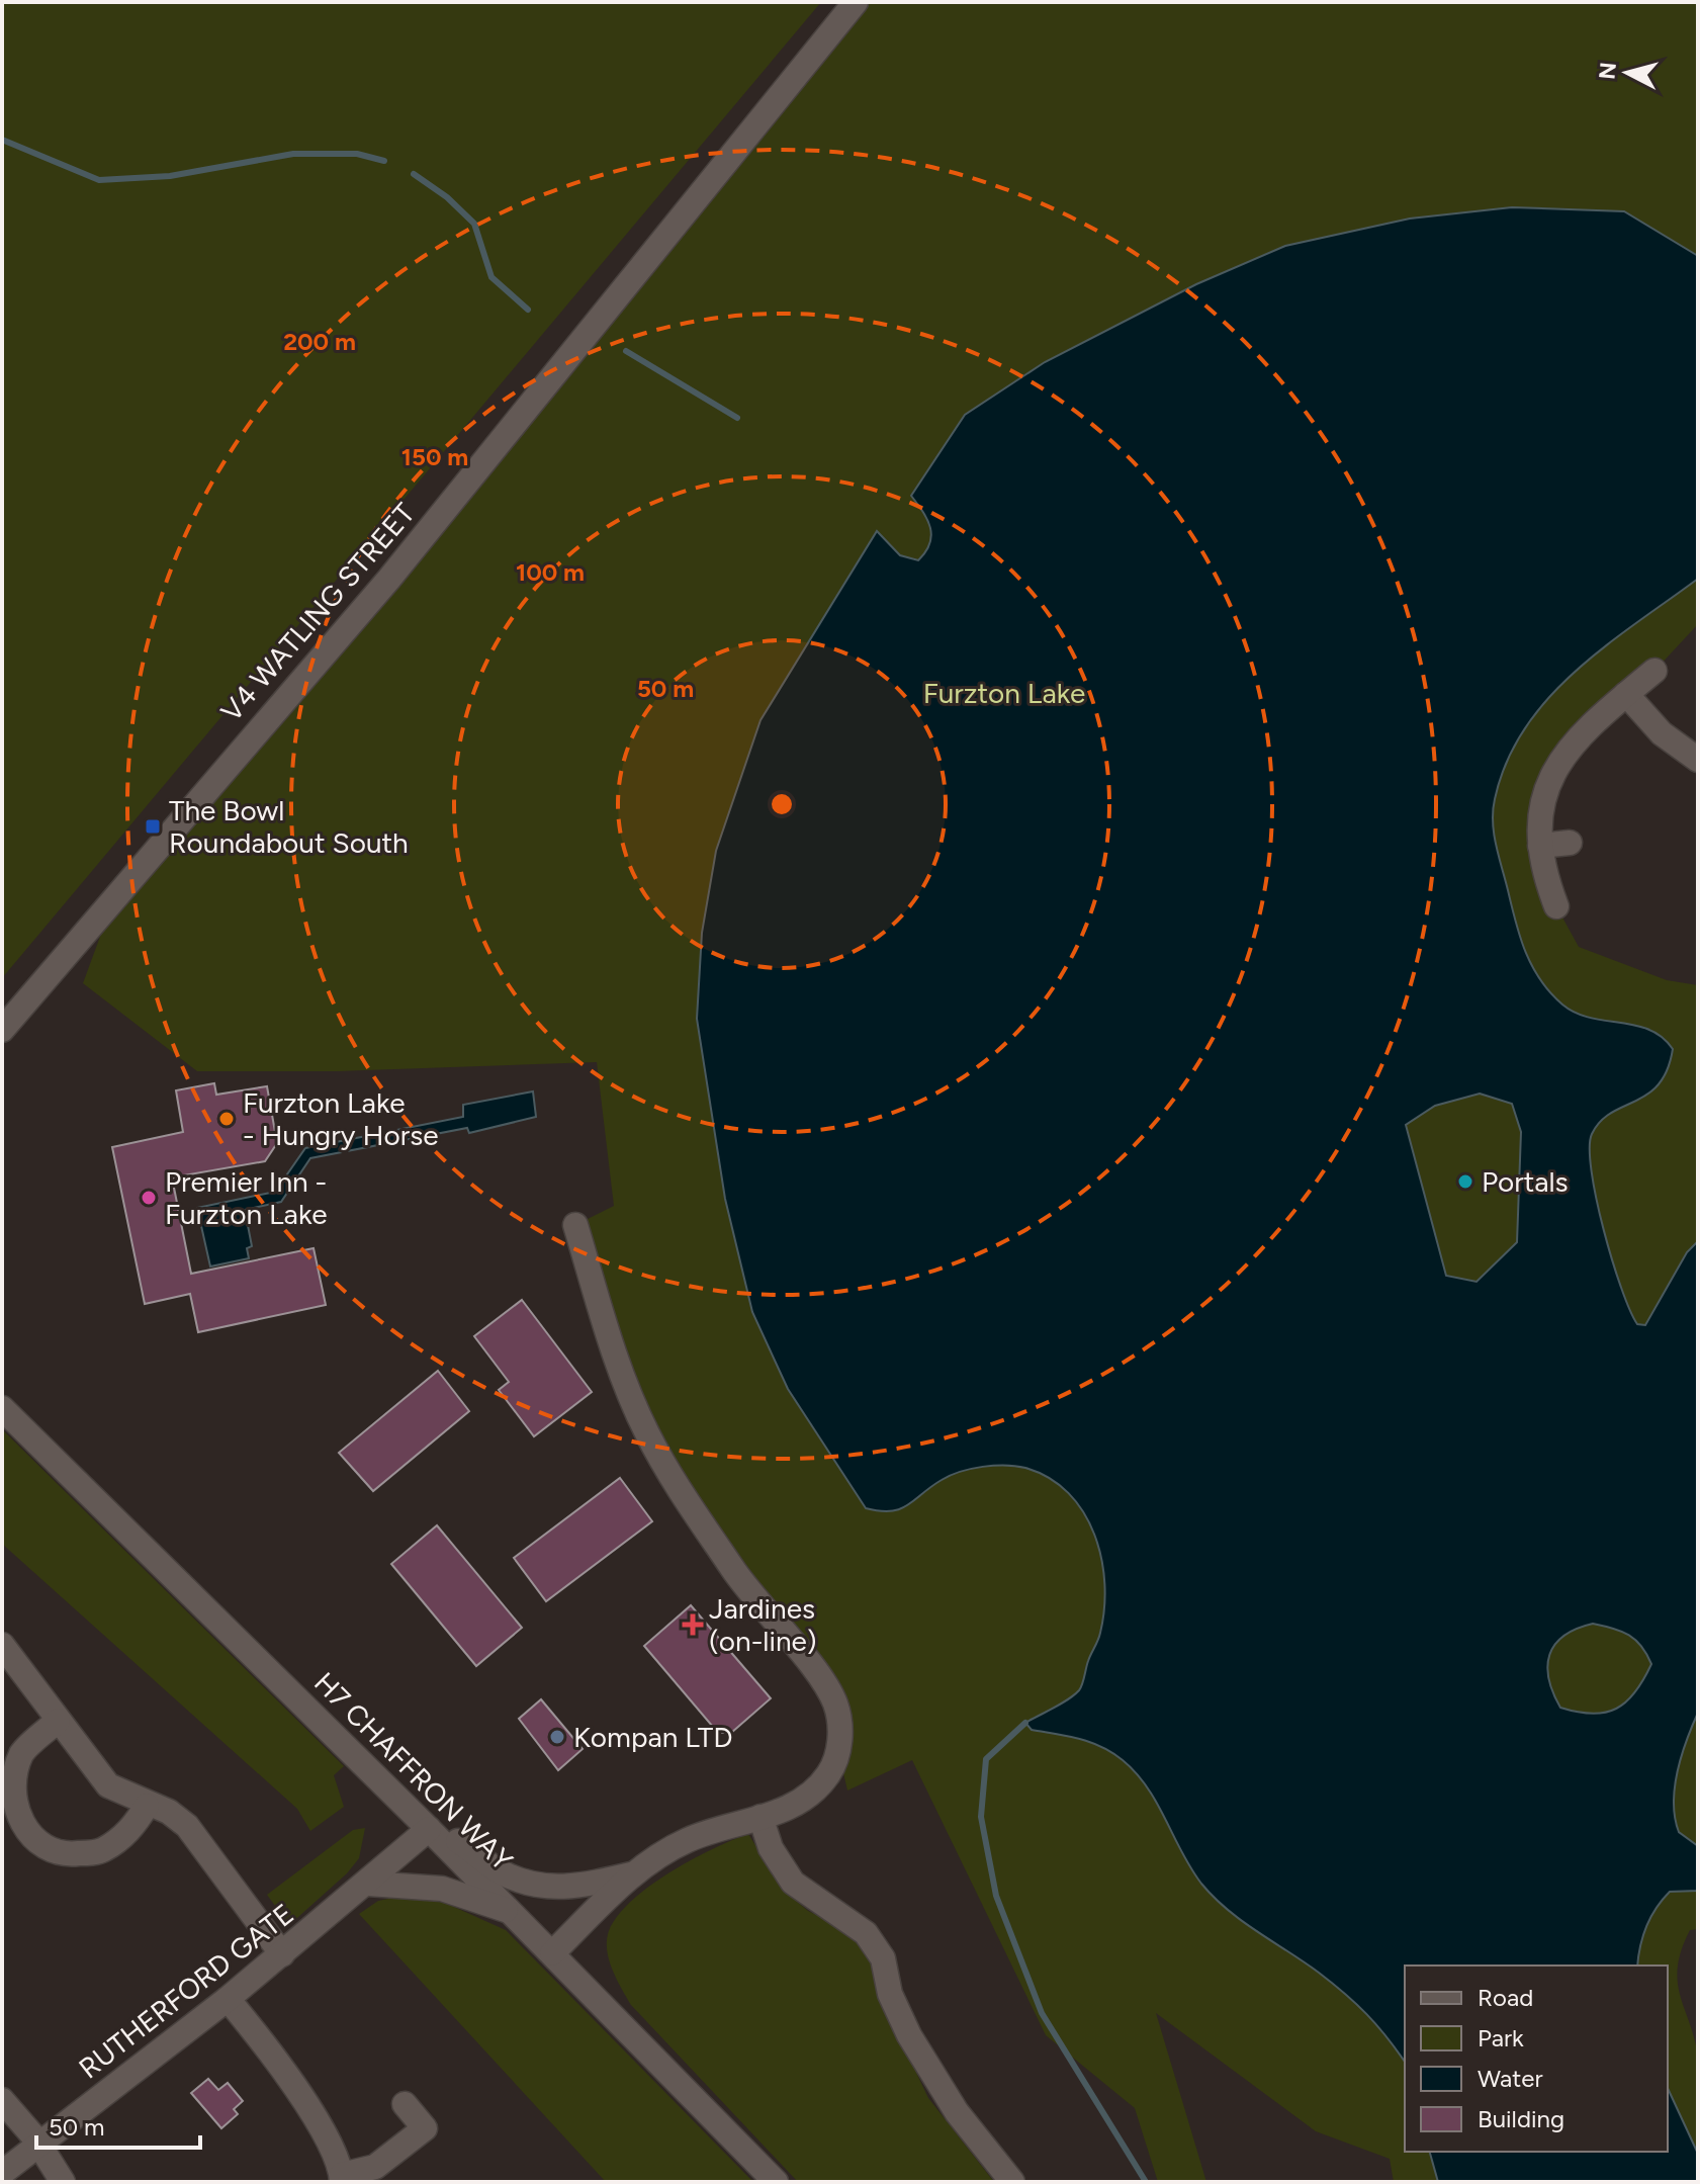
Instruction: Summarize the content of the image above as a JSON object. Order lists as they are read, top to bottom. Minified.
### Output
{"streets":{"street":["V4 WATLING STREET","H7 CHAFFRON WAY","RUTHERFORD GATE"]},"crossings":[["H7 CHAFFRON WAY","RUTHERFORD GATE"]],"parks":["Furzton Lake"],"places":{"transit":["The Bowl Roundabout South"],"other":["Furzton Lake - Hungry Horse","Portals","Premier Inn - Furzton Lake","Kompan LTD"],"health":["Jardines (on-line)"]},"legend":["Road","Park","Water","Building"],"scale_bar":"50 m","north":"left","rings":["200 m","150 m","100 m","50 m"]}
